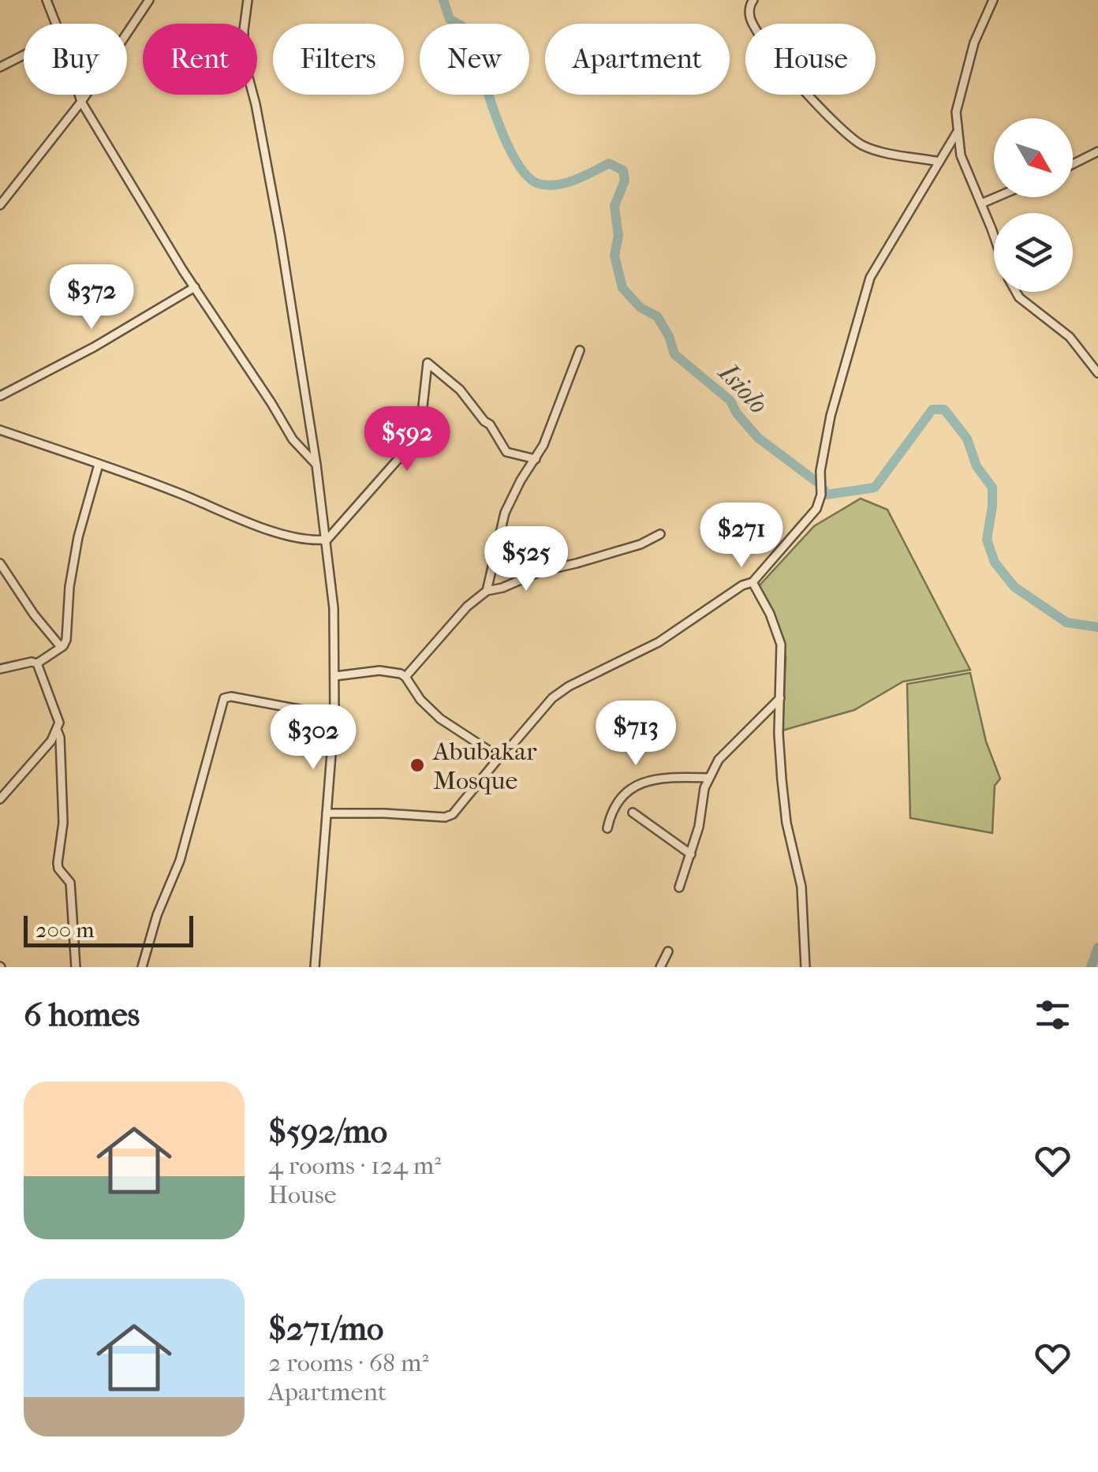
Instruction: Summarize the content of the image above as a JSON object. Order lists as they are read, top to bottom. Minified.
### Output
{"water":["Isiolo"],"places":["Abubakar Mosque"],"scale_bar":"200 m","north":"bottom right","page":{"chip":["Buy","Rent","Filters","New","Apartment","House"],"price":["$372","$592","$271","$525","$713","$302"],"scale":"200 m","heading":"6 homes","list":[{"name":"$592/mo","note":"4 rooms · 124 m² · House"},{"name":"$271/mo","note":"2 rooms · 68 m² · Apartment"}]}}
